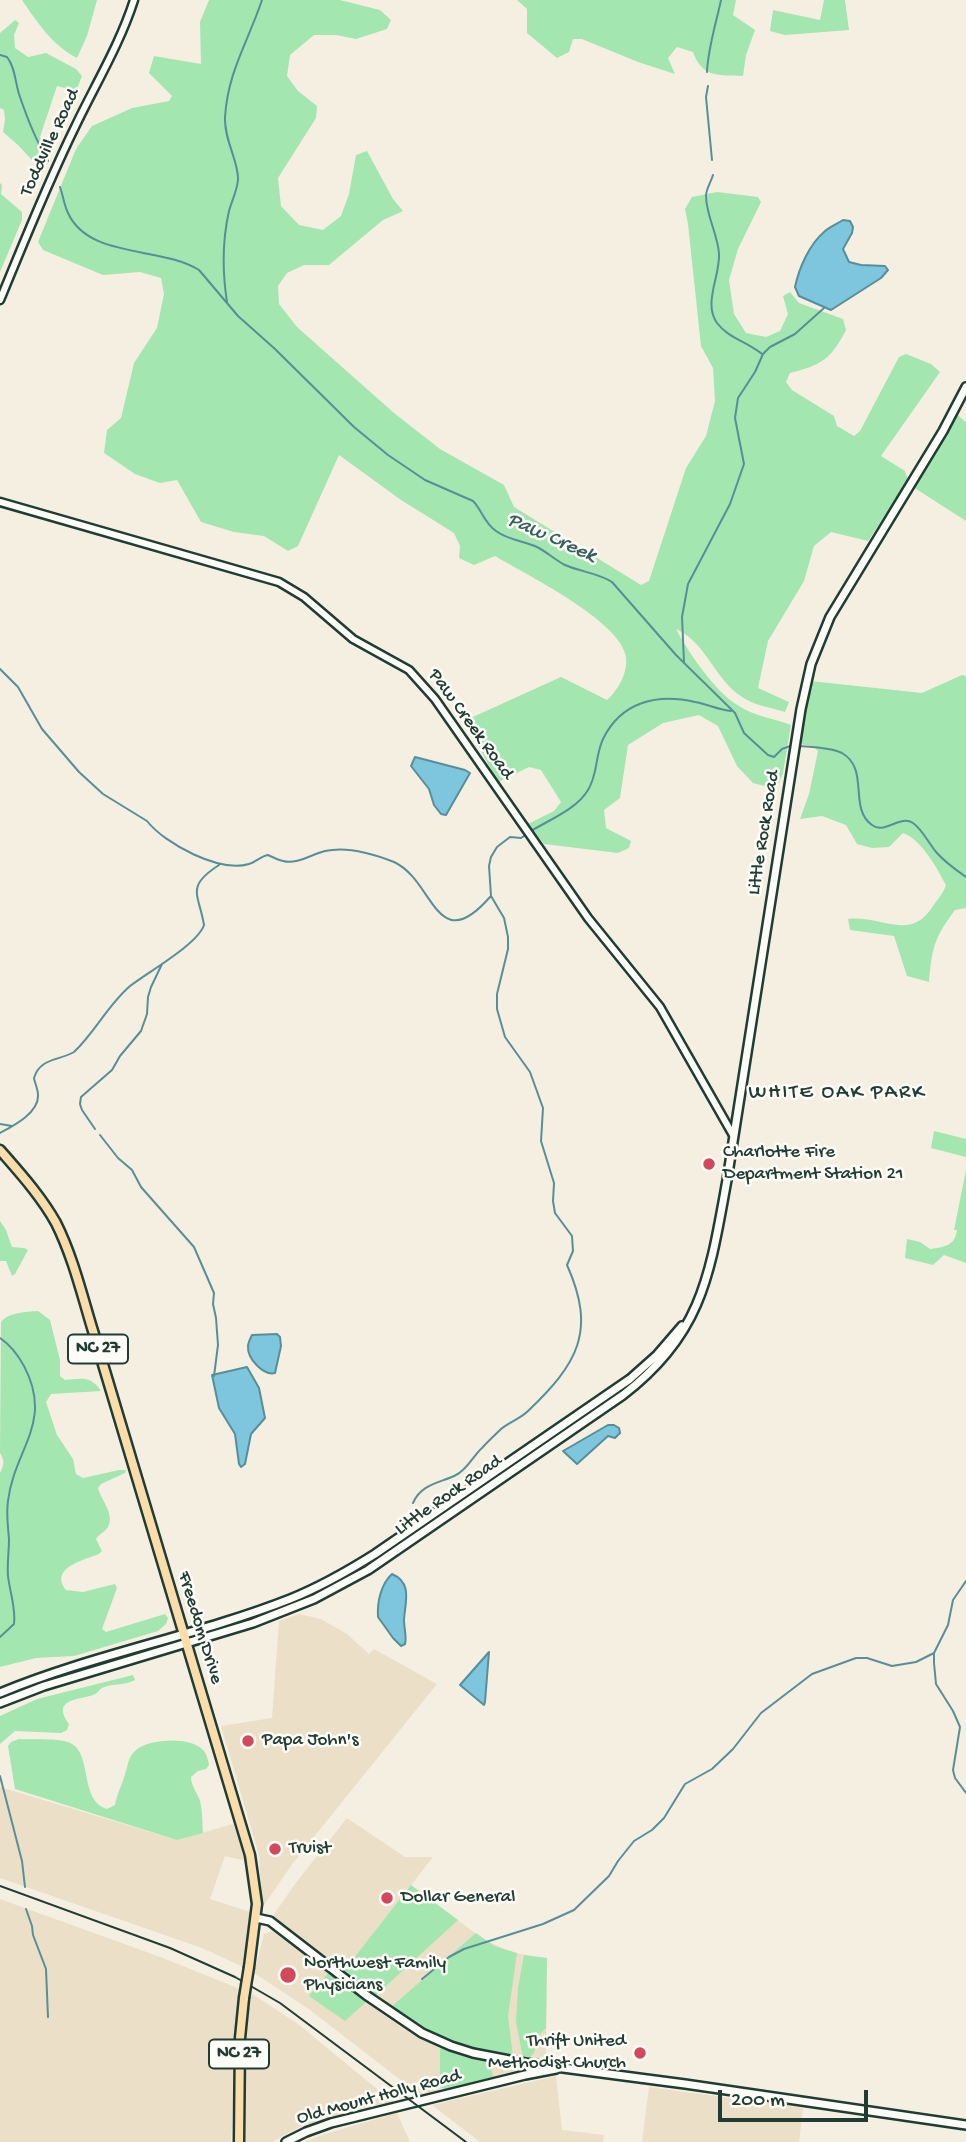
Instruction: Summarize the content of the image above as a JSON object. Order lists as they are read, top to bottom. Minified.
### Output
{"streets":{"main road":["Little Rock Road","NC 27","Freedom Drive","Old Mount Holly Road"],"street":["Toddville Road","Paw Creek Road"]},"crossings":[["Paw Creek Road","Little Rock Road"],["Little Rock Road","Freedom Drive"]],"districts":["WHITE OAK PARK"],"water":["Paw Creek"],"places":["Charlotte Fire Department Station 21","Papa John's","Truist","Dollar General","Northwest Family Physicians","Thrift United Methodist Church"],"scale_bar":"200 m"}
